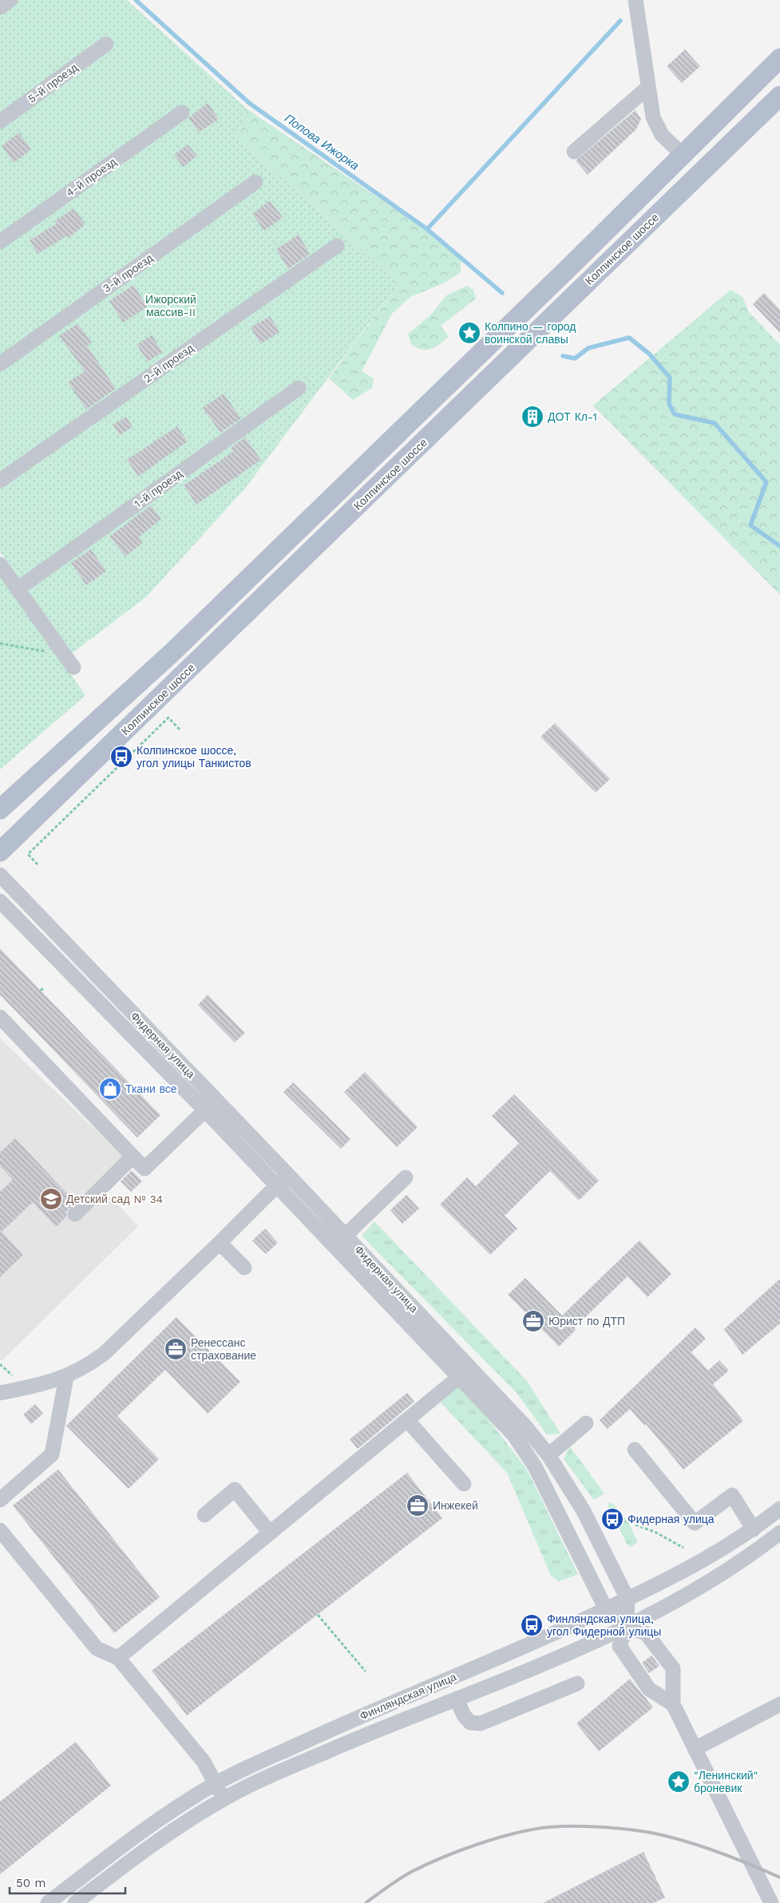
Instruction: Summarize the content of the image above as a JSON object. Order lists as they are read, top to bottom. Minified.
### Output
{"streets":{"main road":["Колпинское шоссе"],"street":["5-й проезд","4-й проезд","3-й проезд","2-й проезд","1-й проезд","Фидерная улица","Финляндская улица"]},"crossings":[["Фидерная улица","Финляндская улица"]],"water":["Попова Ижорка"],"parks":["Ижорский массив-II"],"places":{"place":["Колпино — город воинской славы","\"Ленинский\" броневик"],"building":["ДОТ Кл-1"],"bus stop":["Колпинское шоссе, угол улицы Танкистов","Фидерная улица","Финляндская улица, угол Фидерной улицы"],"shop":["Ткани все"],"school or university":["Детский сад № 34"],"office":["Юрист по ДТП","Ренессанс страхование","Инжекей"]},"scale_bar":"50 m"}
